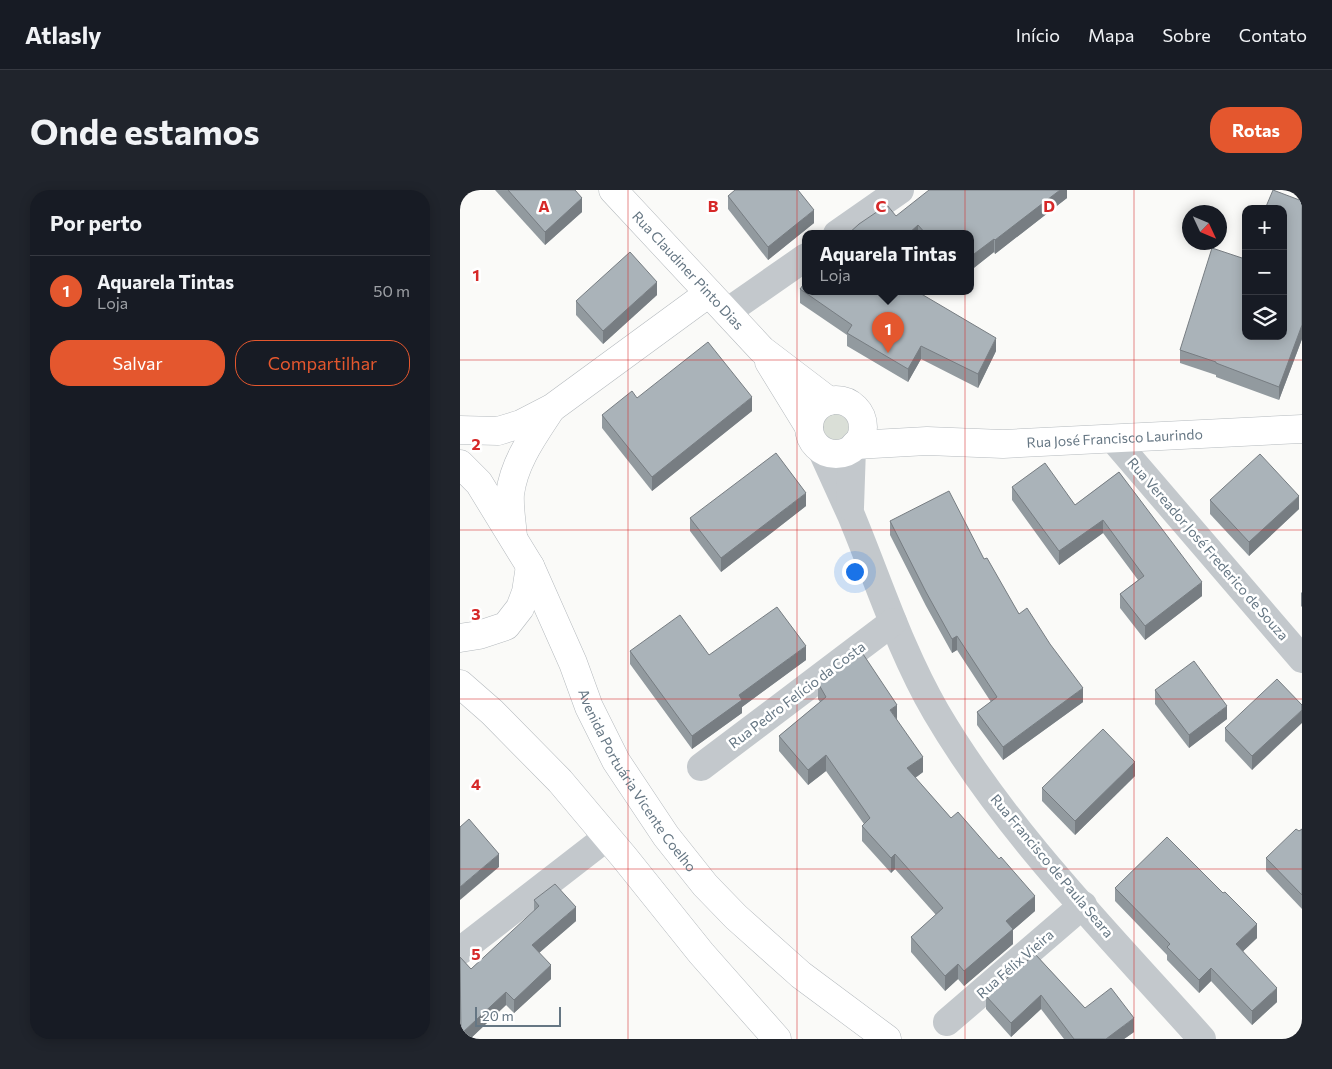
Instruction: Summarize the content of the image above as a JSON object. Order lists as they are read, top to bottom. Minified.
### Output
{"streets":{"main road":["Rua Claudiner Pinto Dias","Rua José Francisco Laurindo","Avenida Portuária Vicente Coelho"],"street":["Rua Vereador José Frederico de Souza","Rua Pedro Felício da Costa","Rua Francisco de Paula Seara","Rua Félix Vieira"]},"crossings":[["Rua Claudiner Pinto Dias","Rua José Francisco Laurindo"],["Rua Claudiner Pinto Dias","Rua Francisco de Paula Seara"],["Rua José Francisco Laurindo","Rua Vereador José Frederico de Souza"],["Rua José Francisco Laurindo","Rua Francisco de Paula Seara"],["Rua Pedro Felício da Costa","Rua Francisco de Paula Seara"],["Rua Francisco de Paula Seara","Rua Félix Vieira"]],"scale_bar":"20 m","north":"bottom right","page":{"header":"Atlasly","nav":["Início","Mapa","Sobre","Contato"],"buttons":["Rotas",["Salvar","Compartilhar"]],"title":"Onde estamos","heading":"Por perto","map_buttons":["+","−"],"popup":["Aquarela Tintas","Loja"],"list":[{"mark":"1","name":"Aquarela Tintas","note":"Loja","value":"50 m"}],"pins":"1","scale":"20 m"},"grid":{"columns":["A","B","C","D"],"rows":["1","2","3","4","5"]}}
